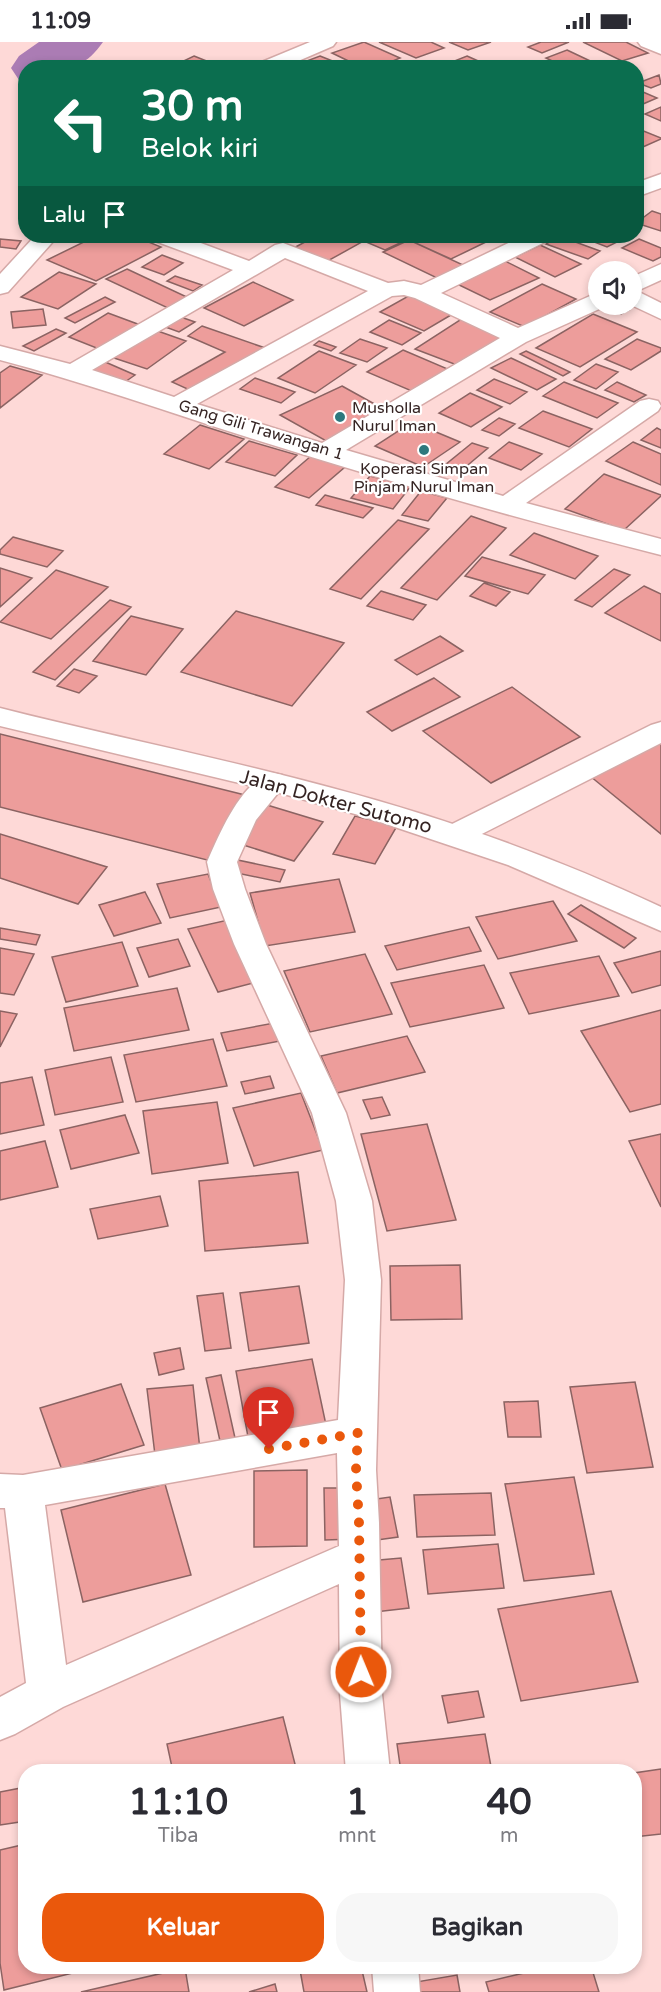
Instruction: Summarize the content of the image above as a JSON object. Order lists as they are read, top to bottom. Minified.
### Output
{"streets":{"street":["Gang Gili Trawangan 1","Jalan Dokter Sutomo"]},"places":["Musholla Nurul Iman","Koperasi Simpan Pinjam Nurul Iman"],"page":{"status":"11:09","turn":["30 m","Belok kiri"],"then":"Lalu","eta":["11:10","Tiba","1","mnt","40","m"],"buttons":["Keluar","Bagikan"]}}
